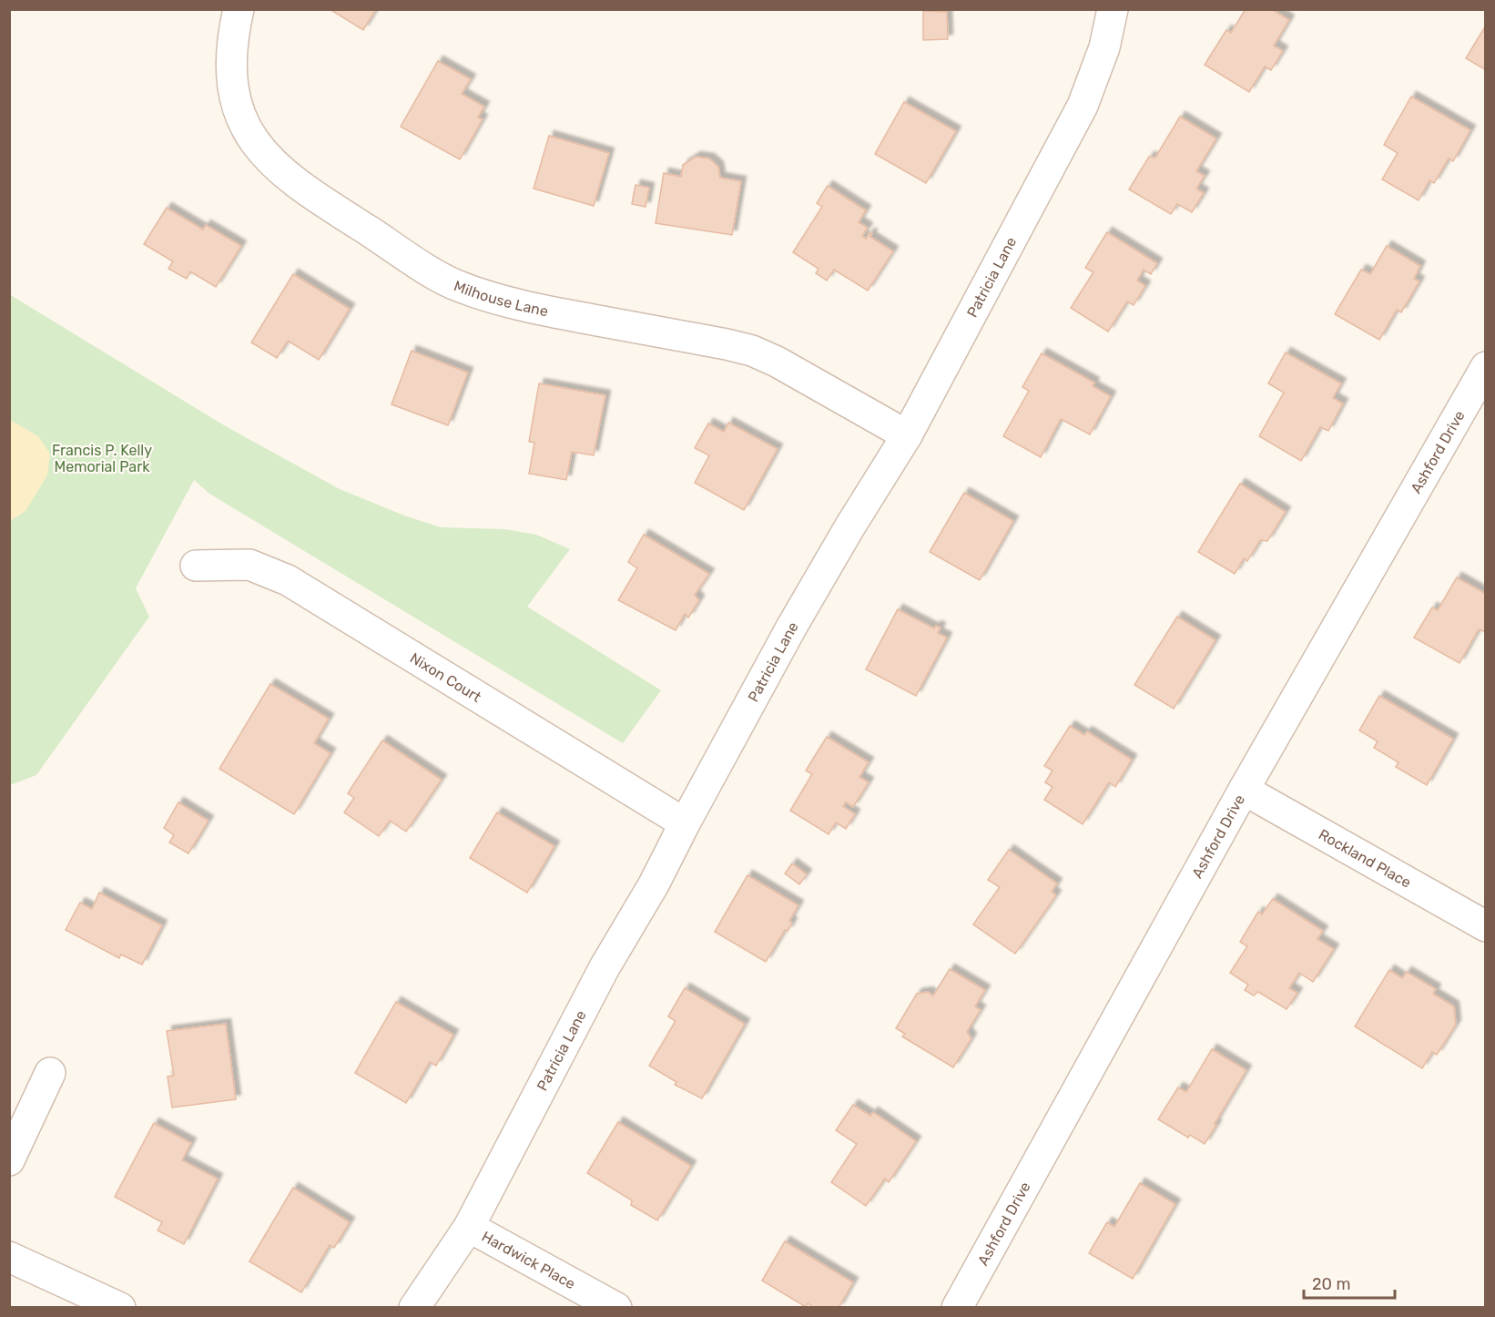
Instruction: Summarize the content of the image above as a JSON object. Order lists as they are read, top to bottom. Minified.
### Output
{"streets":{"street":["Patricia Lane","Milhouse Lane","Ashford Drive","Nixon Court","Rockland Place","Hardwick Place"]},"crossings":[["Patricia Lane","Milhouse Lane"],["Patricia Lane","Nixon Court"],["Patricia Lane","Hardwick Place"],["Ashford Drive","Rockland Place"]],"parks":["Francis P. Kelly Memorial Park"],"scale_bar":"20 m"}
